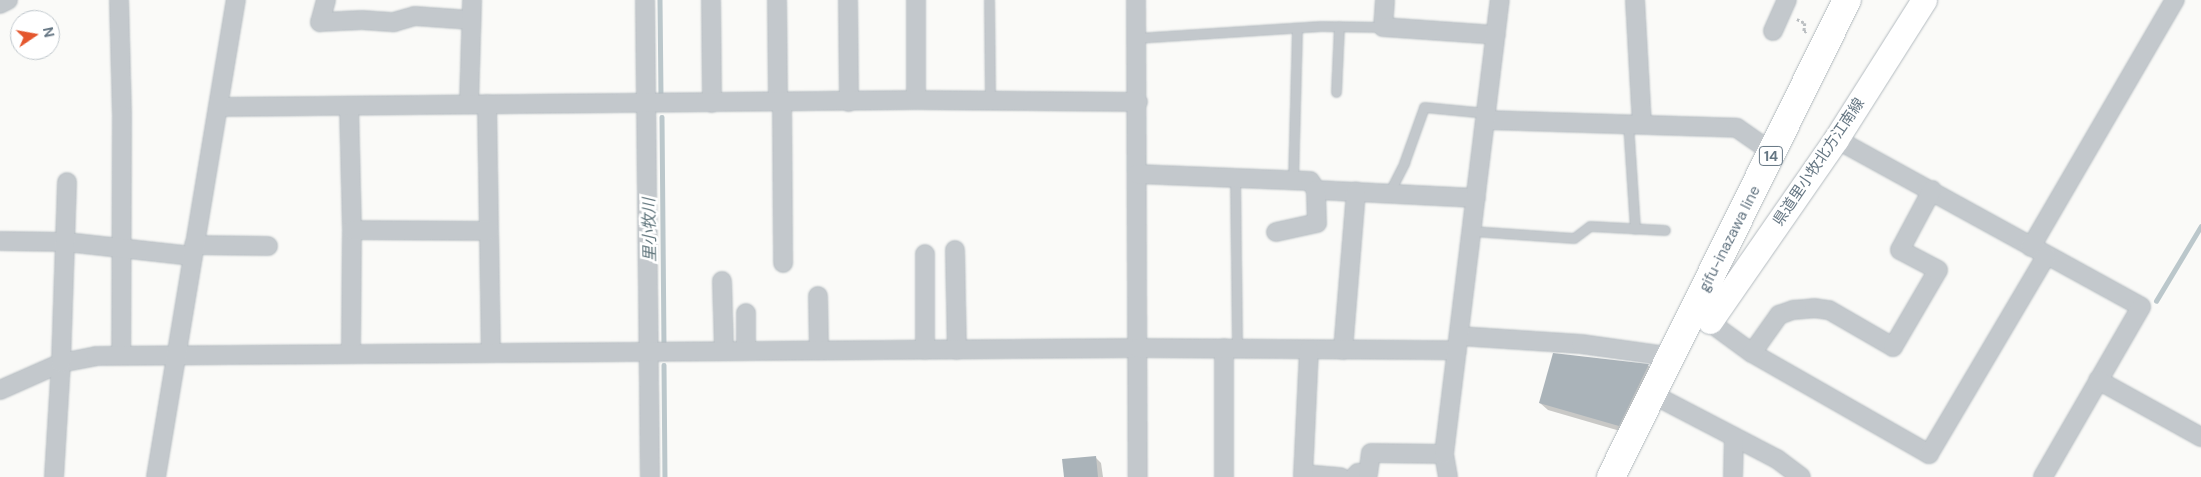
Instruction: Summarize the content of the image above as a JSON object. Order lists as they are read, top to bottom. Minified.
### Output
{"streets":{"main road":["14","県道里小牧北方江南線","gifu-inazawa line"]},"crossings":[["県道里小牧北方江南線","gifu-inazawa line"]],"water":["里小牧川"],"north":"right"}
